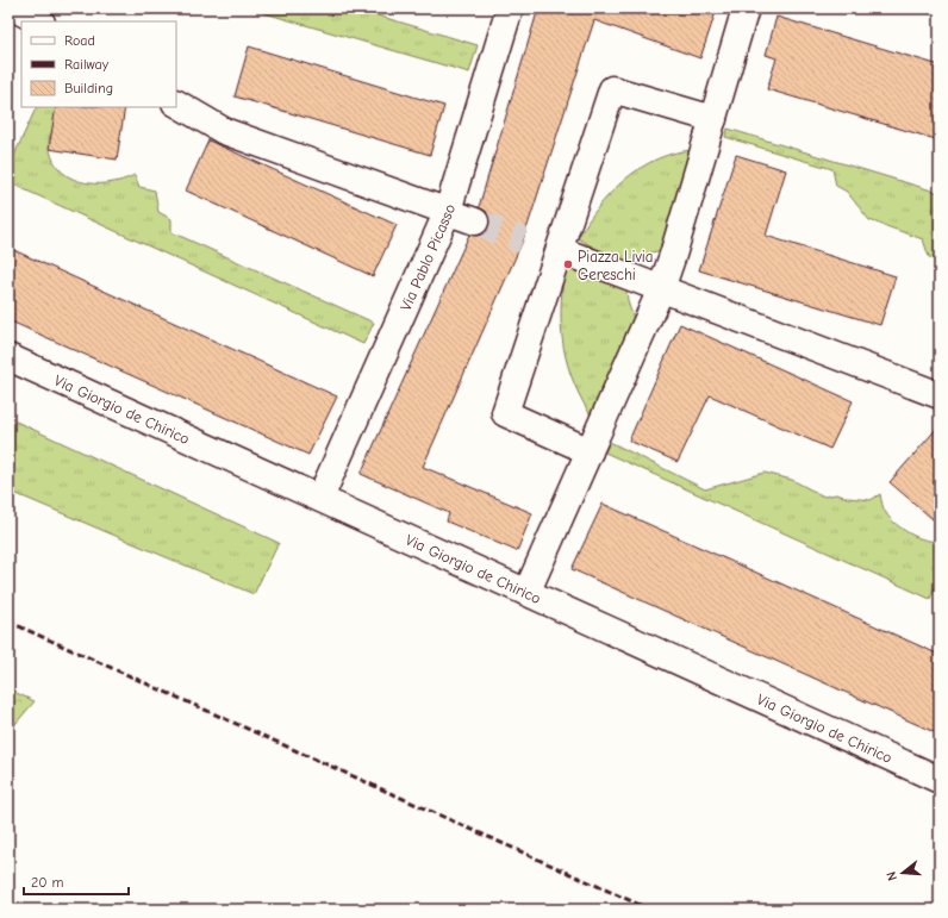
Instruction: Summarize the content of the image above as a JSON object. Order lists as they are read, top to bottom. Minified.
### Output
{"streets":{"street":["Via Pablo Picasso","Via Giorgio de Chirico"]},"crossings":[["Via Pablo Picasso","Via Giorgio de Chirico"]],"places":["Piazza Livia Gereschi"],"legend":["Road","Railway","Building"],"scale_bar":"20 m","north":"left"}
